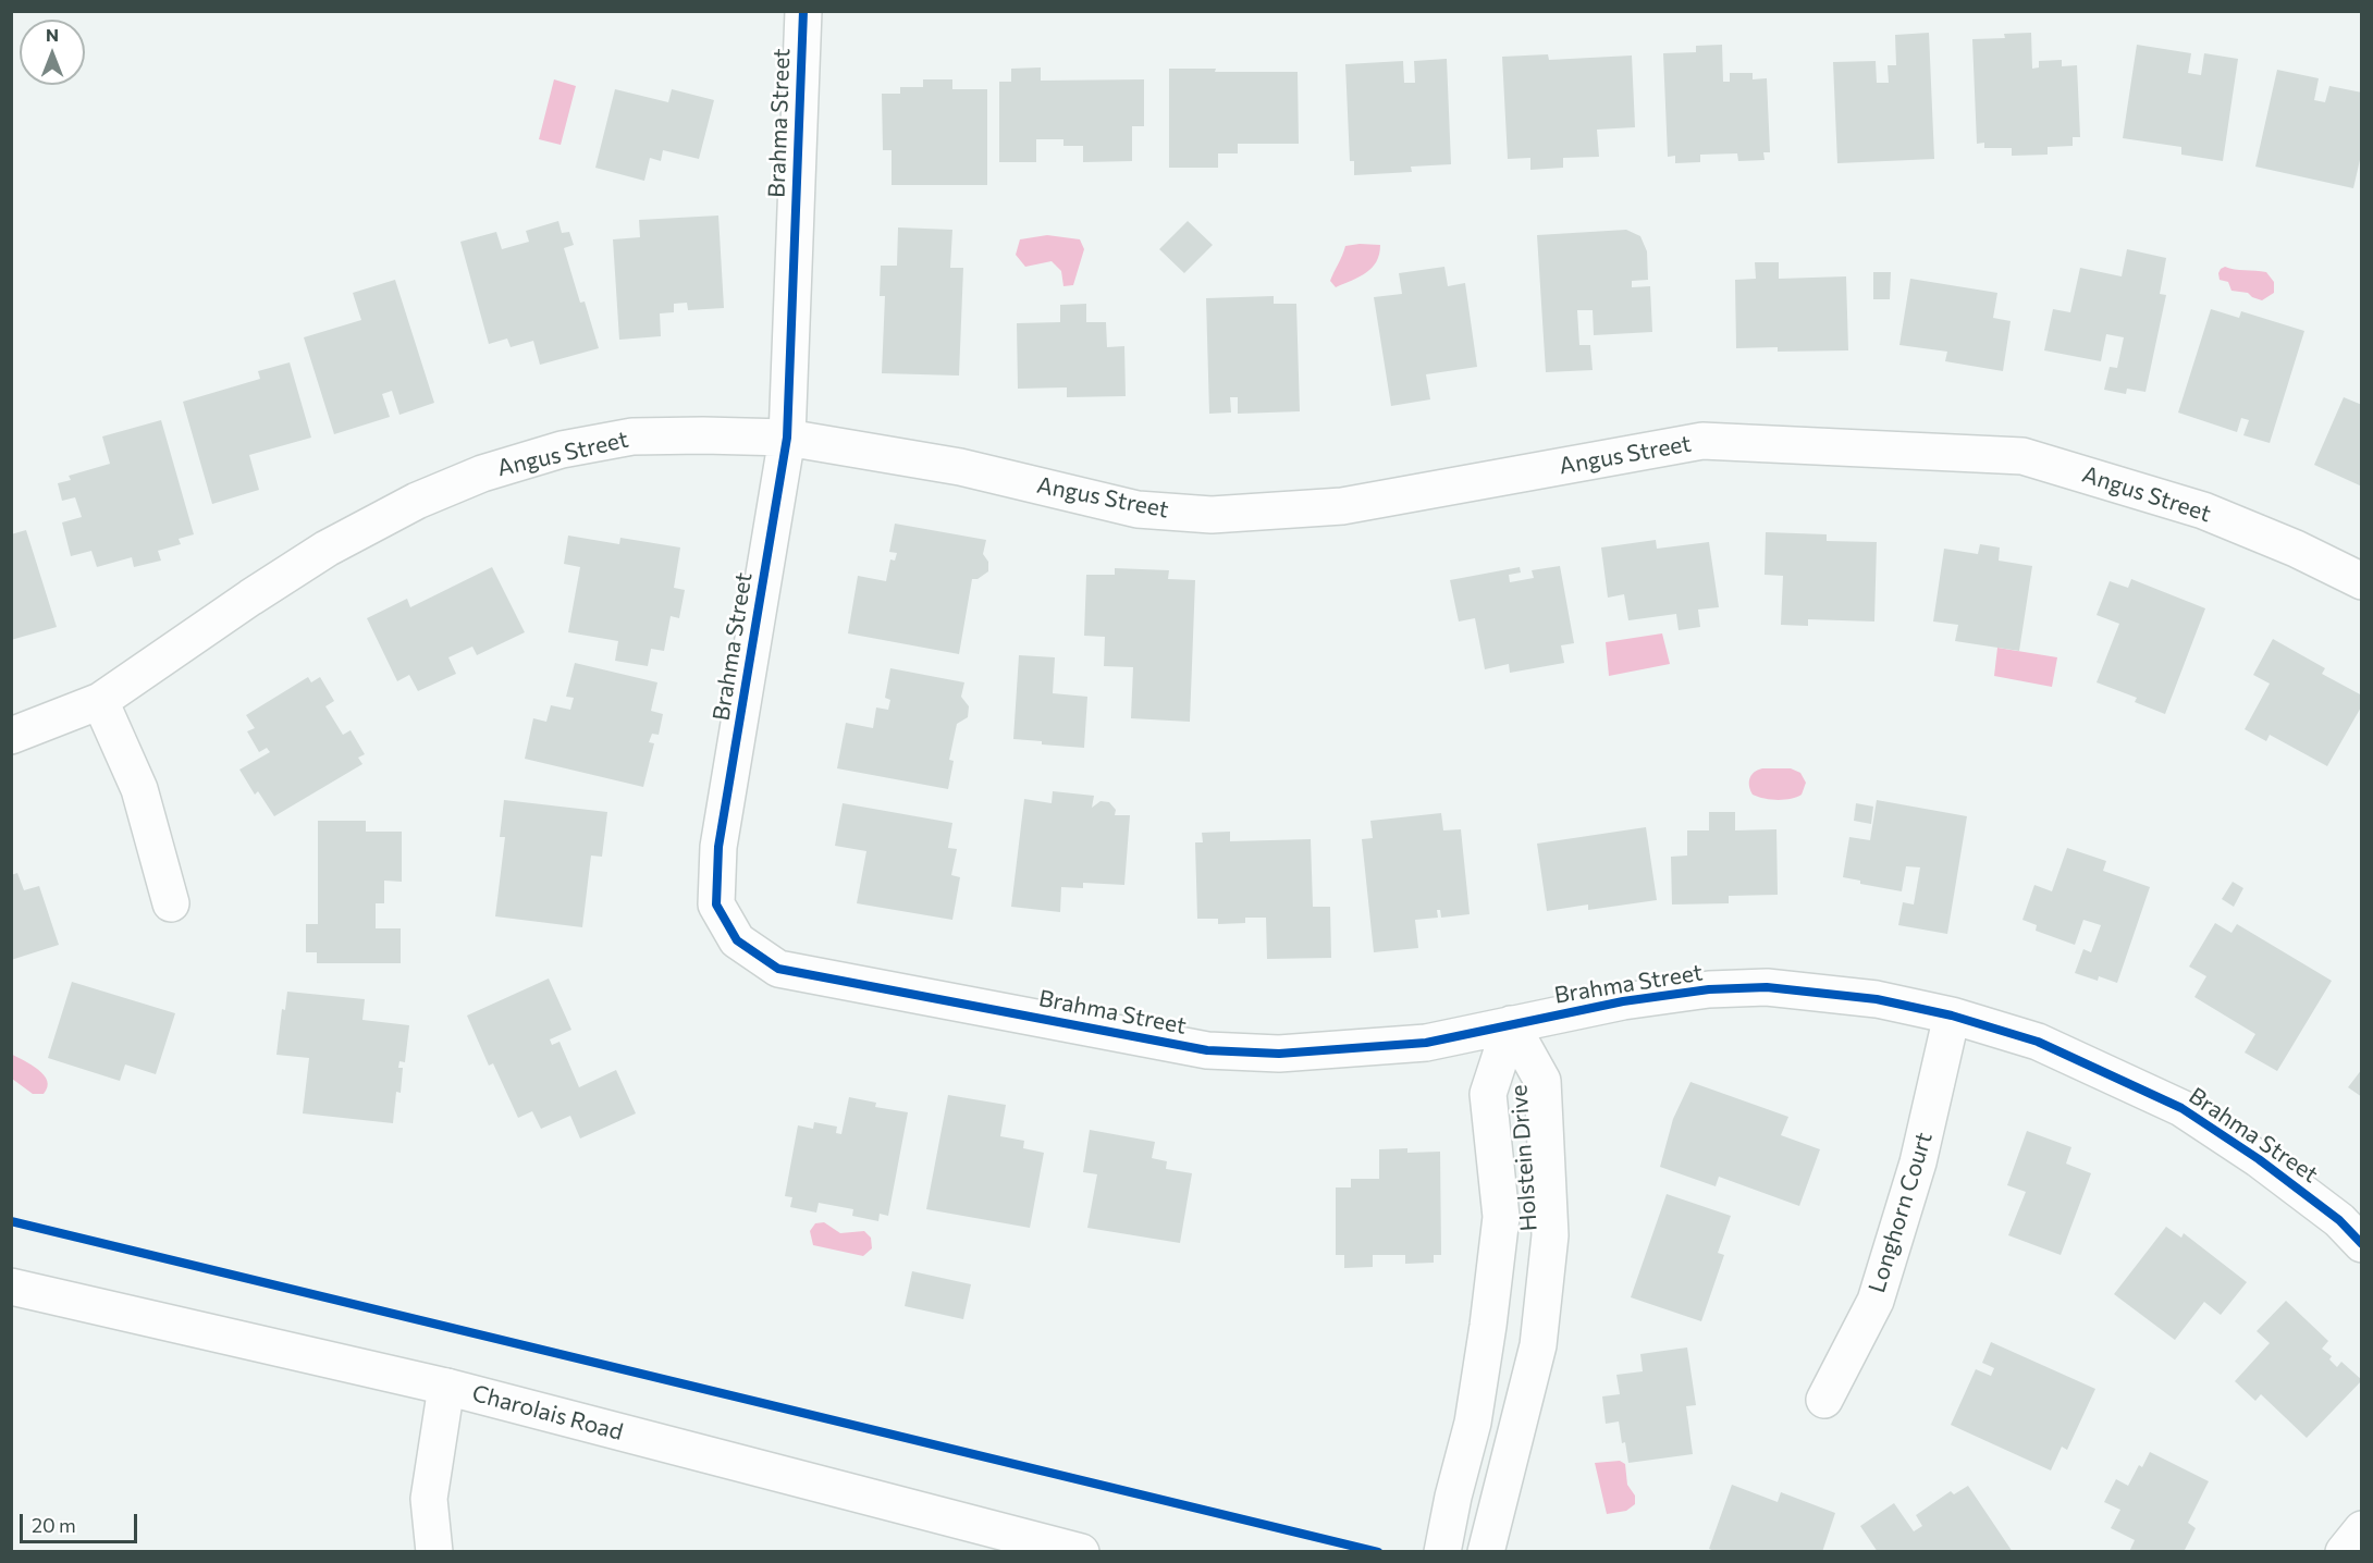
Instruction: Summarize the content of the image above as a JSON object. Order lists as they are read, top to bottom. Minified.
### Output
{"streets":{"street":["Brahma Street","Angus Street","Holstein Drive","Longhorn Court","Charolais Road"]},"crossings":[["Brahma Street","Angus Street"],["Brahma Street","Holstein Drive"],["Brahma Street","Longhorn Court"]],"scale_bar":"20 m","north":"top"}
